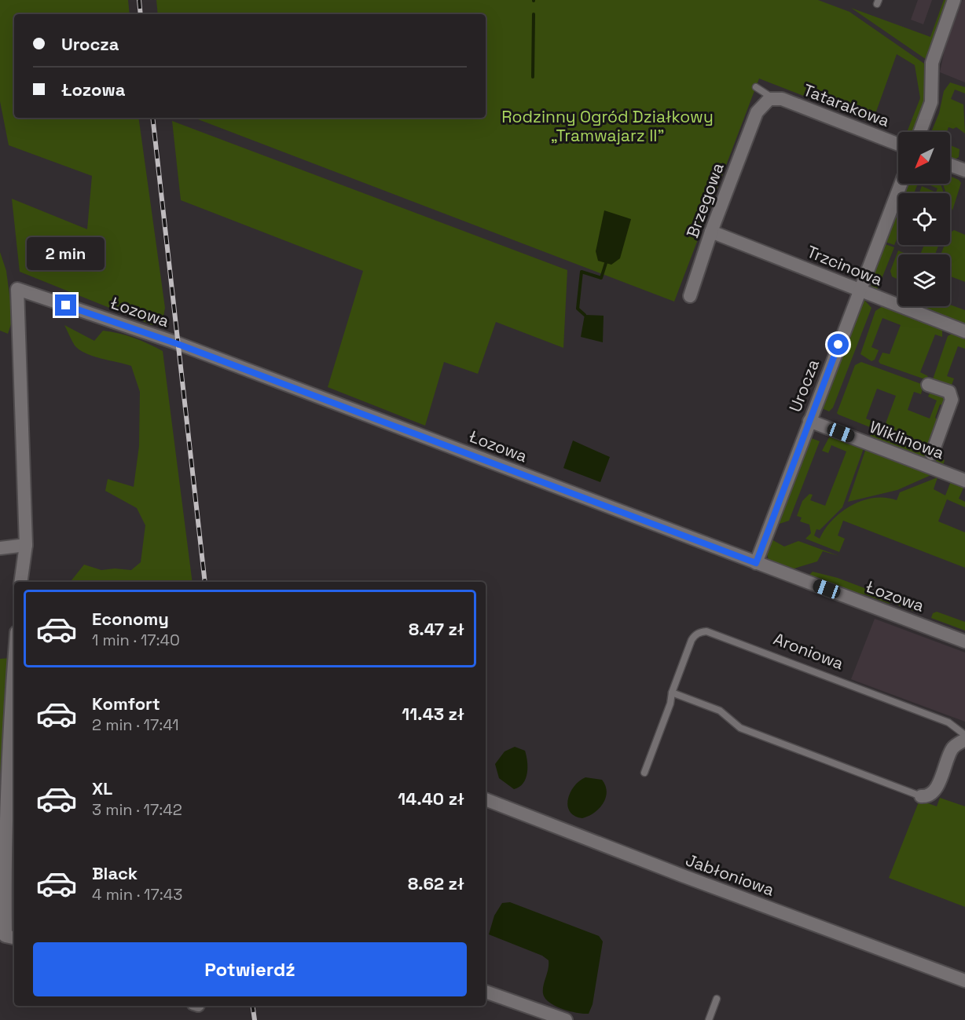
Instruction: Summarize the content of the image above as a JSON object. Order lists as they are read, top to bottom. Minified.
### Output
{"streets":{"street":["Tatarakowa","Brzegowa","Trzcinowa","Łozowa","Urocza","Wiklinowa","Jabłoniowa"],"lane":["Aroniowa"]},"crossings":[["Tatarakowa","Brzegowa"],["Brzegowa","Trzcinowa"],["Trzcinowa","Urocza"],["Łozowa","Urocza"],["Urocza","Wiklinowa"]],"parks":["Rodzinny Ogród Działkowy „Tramwajarz II”"],"north":"bottom left","page":{"banner":["Urocza","Łozowa"],"bubble":"2 min","list":[{"name":"Economy","note":"1 min · 17:40","value":"8.47 zł"},{"name":"Komfort","note":"2 min · 17:41","value":"11.43 zł"},{"name":"XL","note":"3 min · 17:42","value":"14.40 zł"},{"name":"Black","note":"4 min · 17:43","value":"8.62 zł"}],"buttons":"Potwierdź"}}
